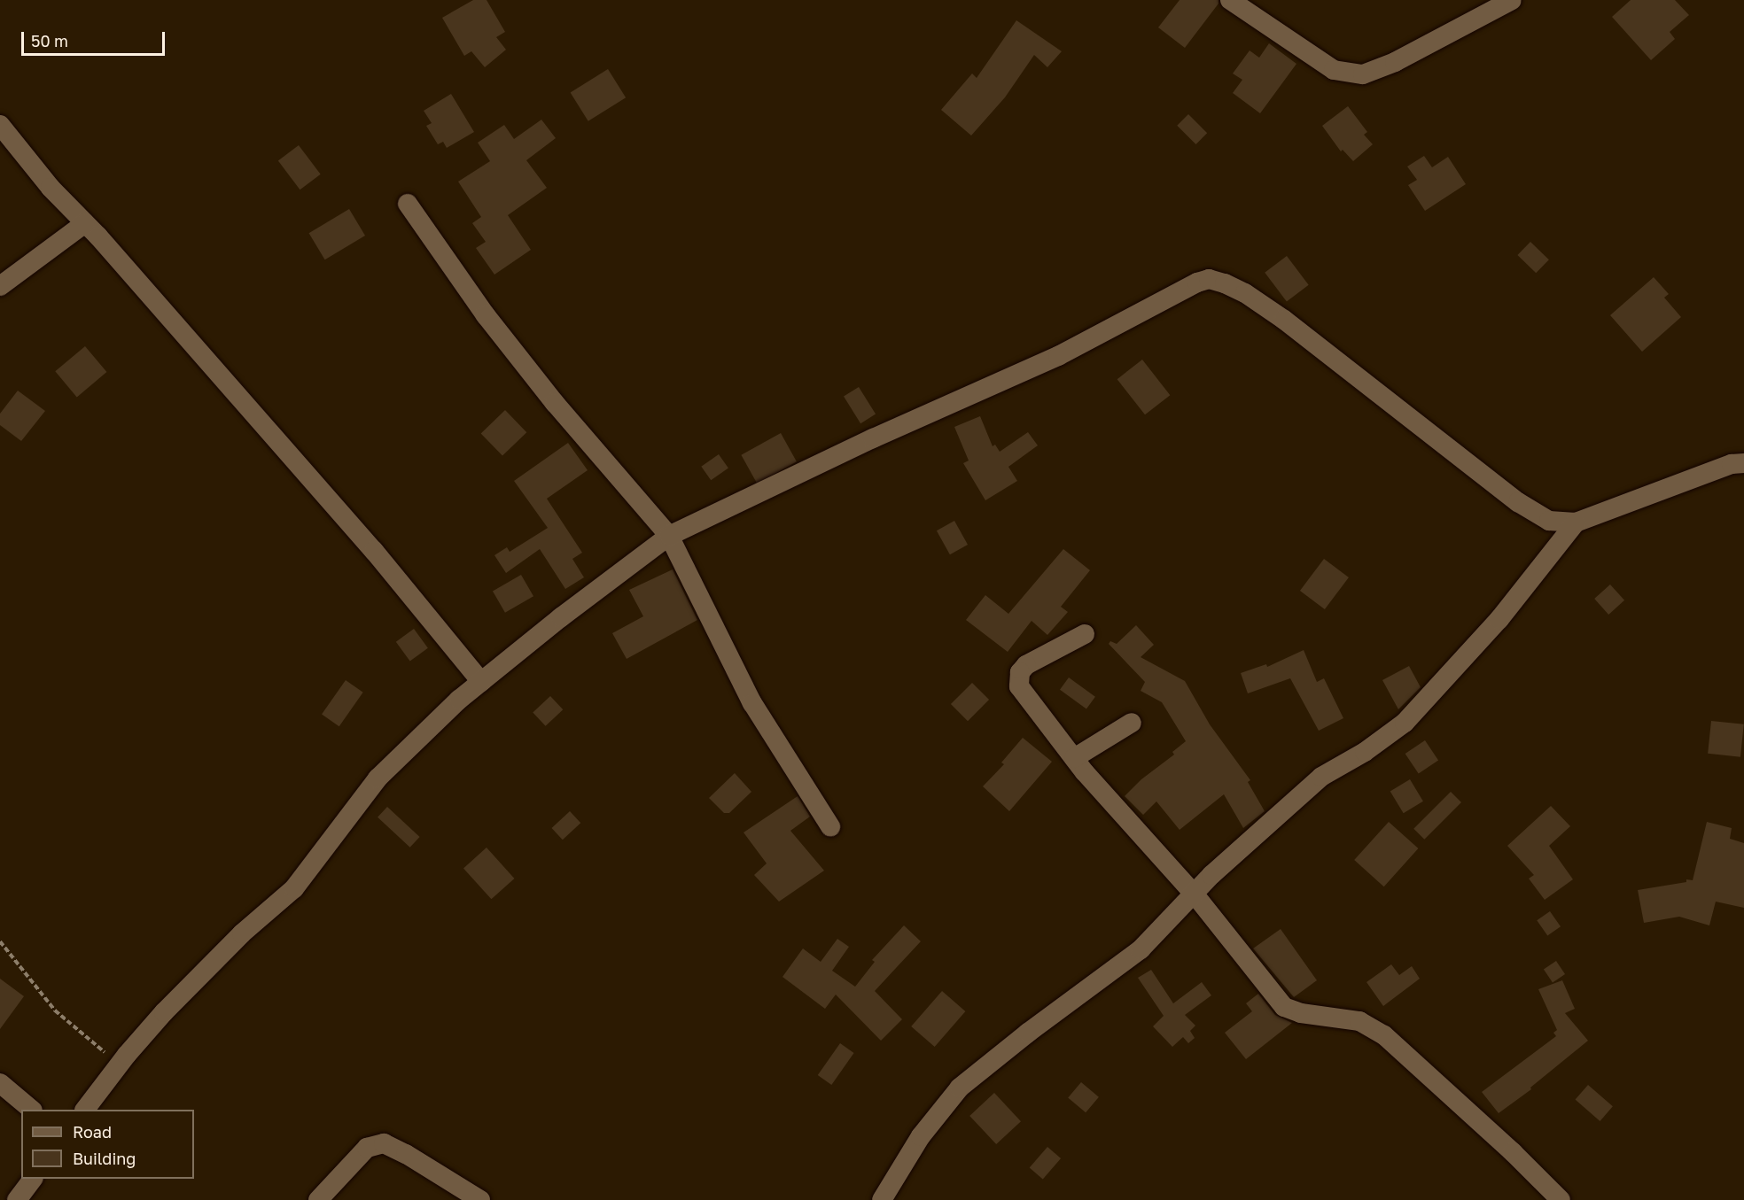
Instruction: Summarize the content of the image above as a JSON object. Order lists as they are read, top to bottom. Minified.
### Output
{"legend":["Road","Building"],"scale_bar":"50 m"}
